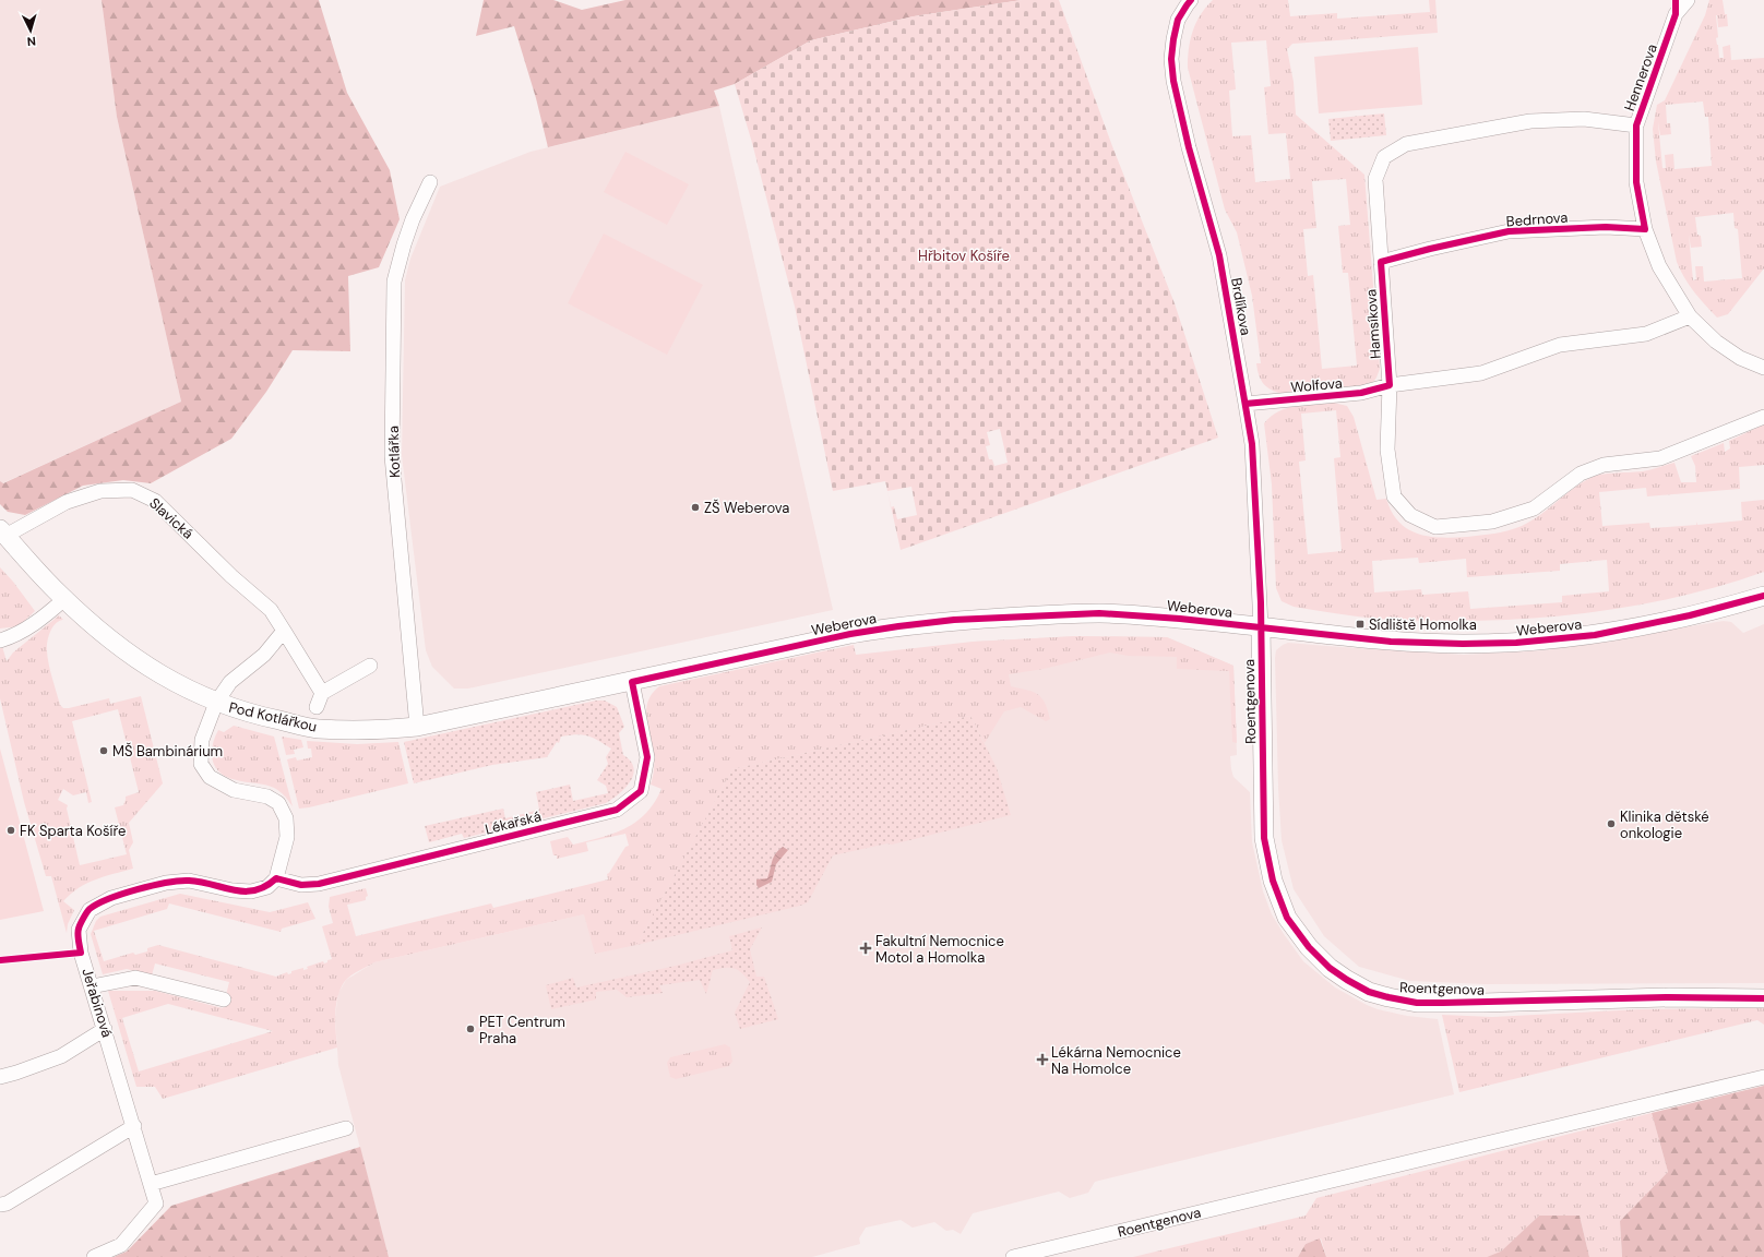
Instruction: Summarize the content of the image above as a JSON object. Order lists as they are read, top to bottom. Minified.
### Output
{"streets":{"street":["Hennerova","Bedrnova","Brdlíkova","Hamsíkova","Wolfova","Kotlářka","Slavická","Weberova","Roentgenova","Pod Kotlářkou","Lékařská","Jeřabinová"]},"crossings":[["Hennerova","Bedrnova"],["Hennerova","Hamsíkova"],["Hennerova","Wolfova"],["Bedrnova","Hamsíkova"],["Brdlíkova","Wolfova"],["Brdlíkova","Weberova"],["Brdlíkova","Roentgenova"],["Hamsíkova","Wolfova"],["Kotlářka","Pod Kotlářkou"],["Slavická","Pod Kotlářkou"],["Weberova","Roentgenova"],["Weberova","Pod Kotlářkou"],["Weberova","Lékařská"],["Pod Kotlářkou","Lékařská"],["Lékařská","Jeřabinová"]],"parks":["Hřbitov Košíře"],"places":{"other":["ZŠ Weberova","MŠ Bambinárium","Klinika dětské onkologie","FK Sparta Košíře","PET Centrum Praha"],"transit":["Sídliště Homolka"],"health":["Fakultní Nemocnice Motol a Homolka","Lékárna Nemocnice Na Homolce"]},"north":"bottom"}
